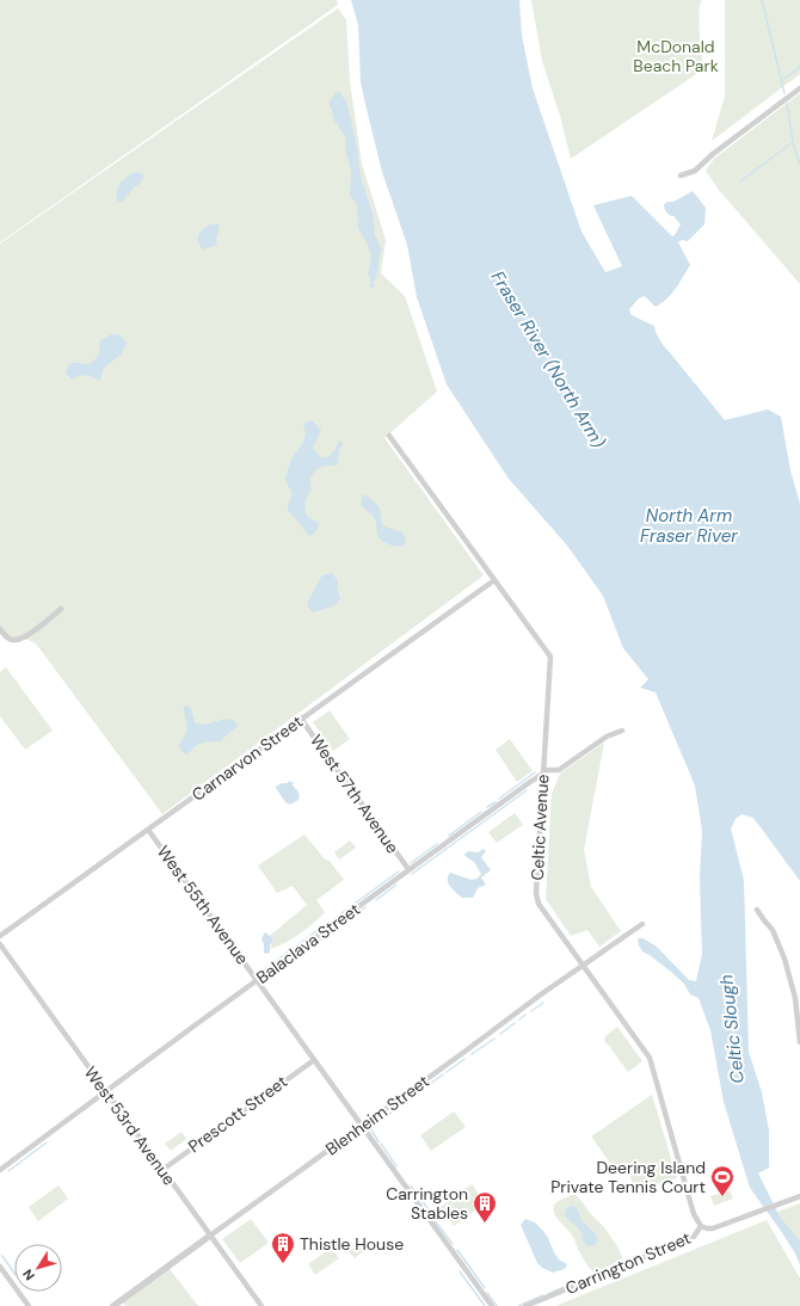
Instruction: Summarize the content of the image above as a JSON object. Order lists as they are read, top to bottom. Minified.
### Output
{"streets":{"street":["Carnarvon Street","West 57th Avenue","Celtic Avenue","West 55th Avenue","Balaclava Street","Prescott Street","Blenheim Street","West 53rd Avenue","Carrington Street"]},"crossings":[["Carnarvon Street","West 57th Avenue"],["Carnarvon Street","Celtic Avenue"],["Carnarvon Street","West 55th Avenue"],["West 57th Avenue","Balaclava Street"],["Celtic Avenue","Balaclava Street"],["Celtic Avenue","Blenheim Street"],["Celtic Avenue","Carrington Street"],["West 55th Avenue","Balaclava Street"],["West 55th Avenue","Prescott Street"],["West 55th Avenue","Blenheim Street"],["Balaclava Street","West 53rd Avenue"],["Prescott Street","West 53rd Avenue"],["Blenheim Street","West 53rd Avenue"]],"water":["Fraser River (North Arm)","North Arm Fraser River","Celtic Slough"],"parks":["McDonald Beach Park"],"places":{"sports":["Deering Island Private Tennis Court"],"building":["Carrington Stables","Thistle House"]},"north":"bottom left"}
